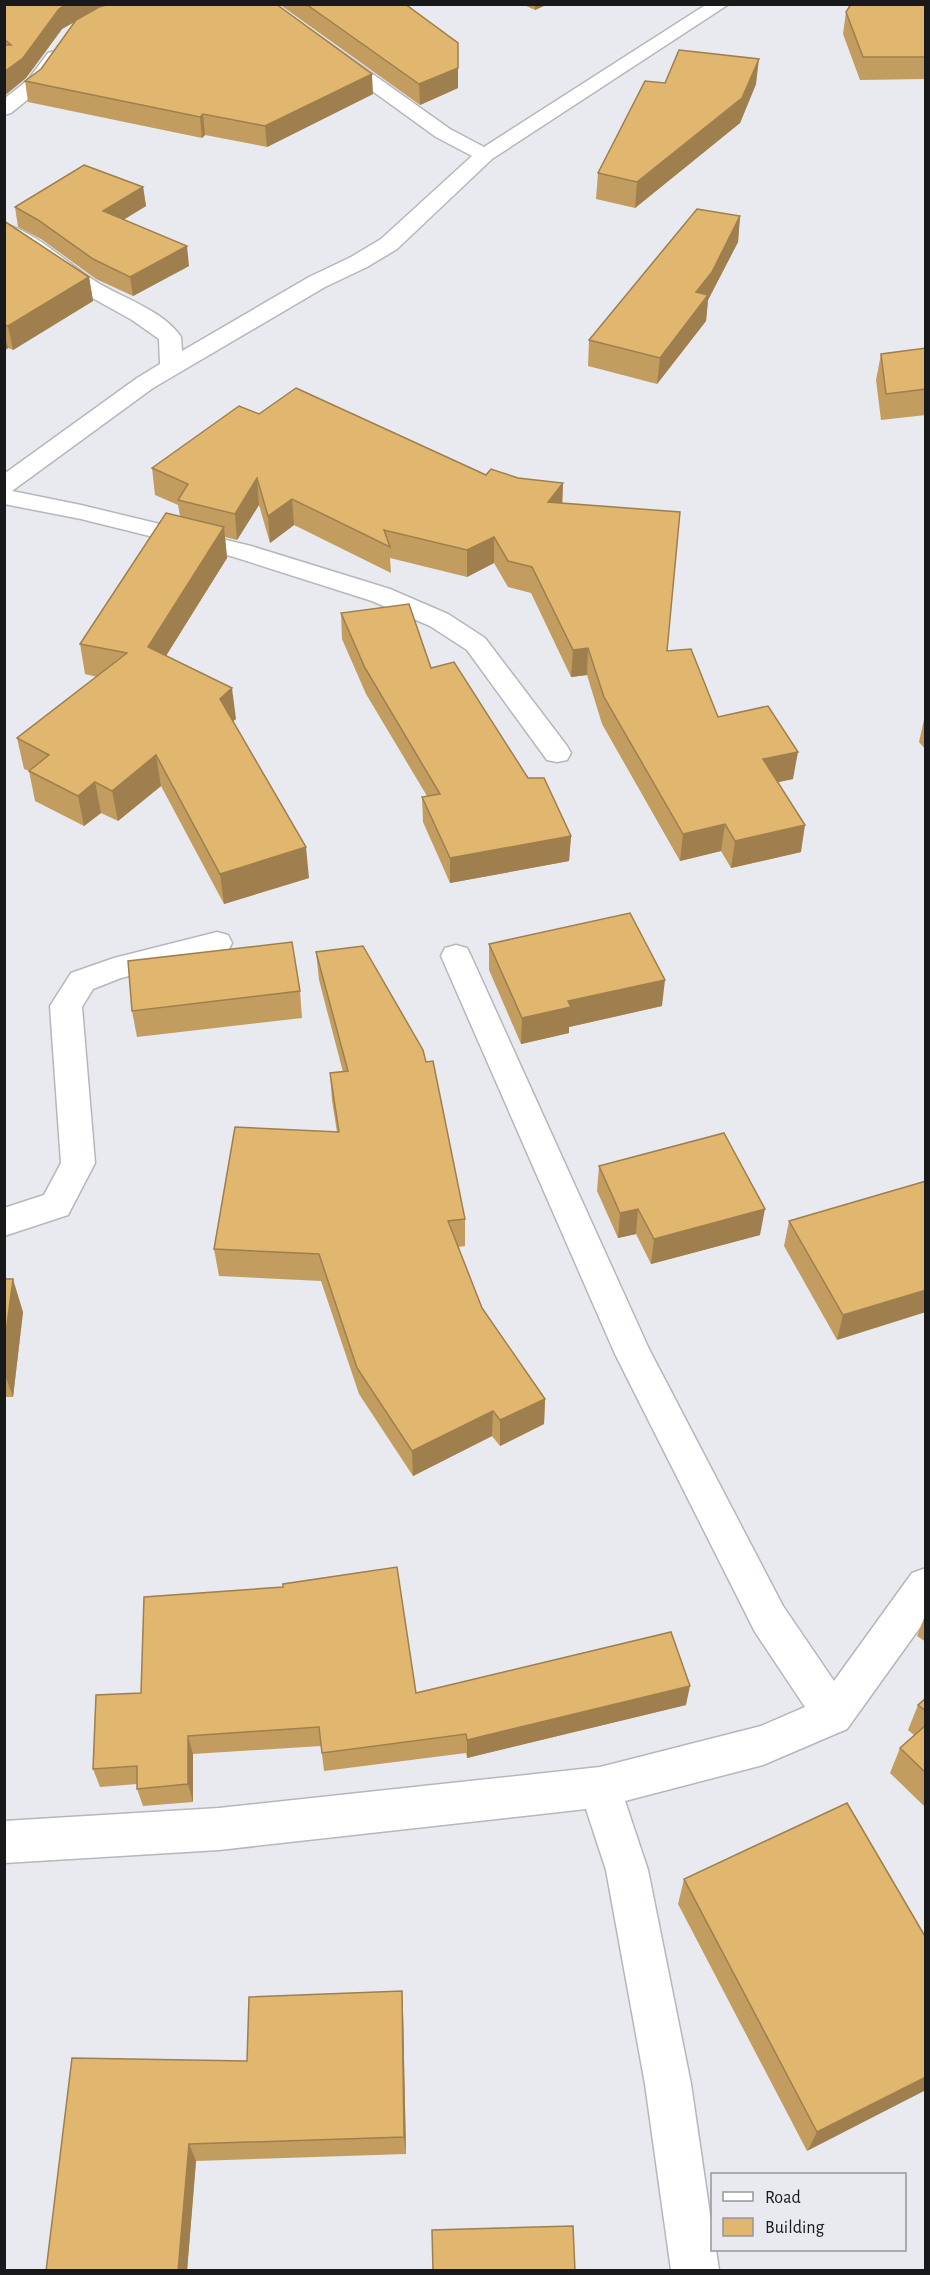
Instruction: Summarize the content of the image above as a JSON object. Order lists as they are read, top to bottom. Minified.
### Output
{"legend":["Road","Building"]}
